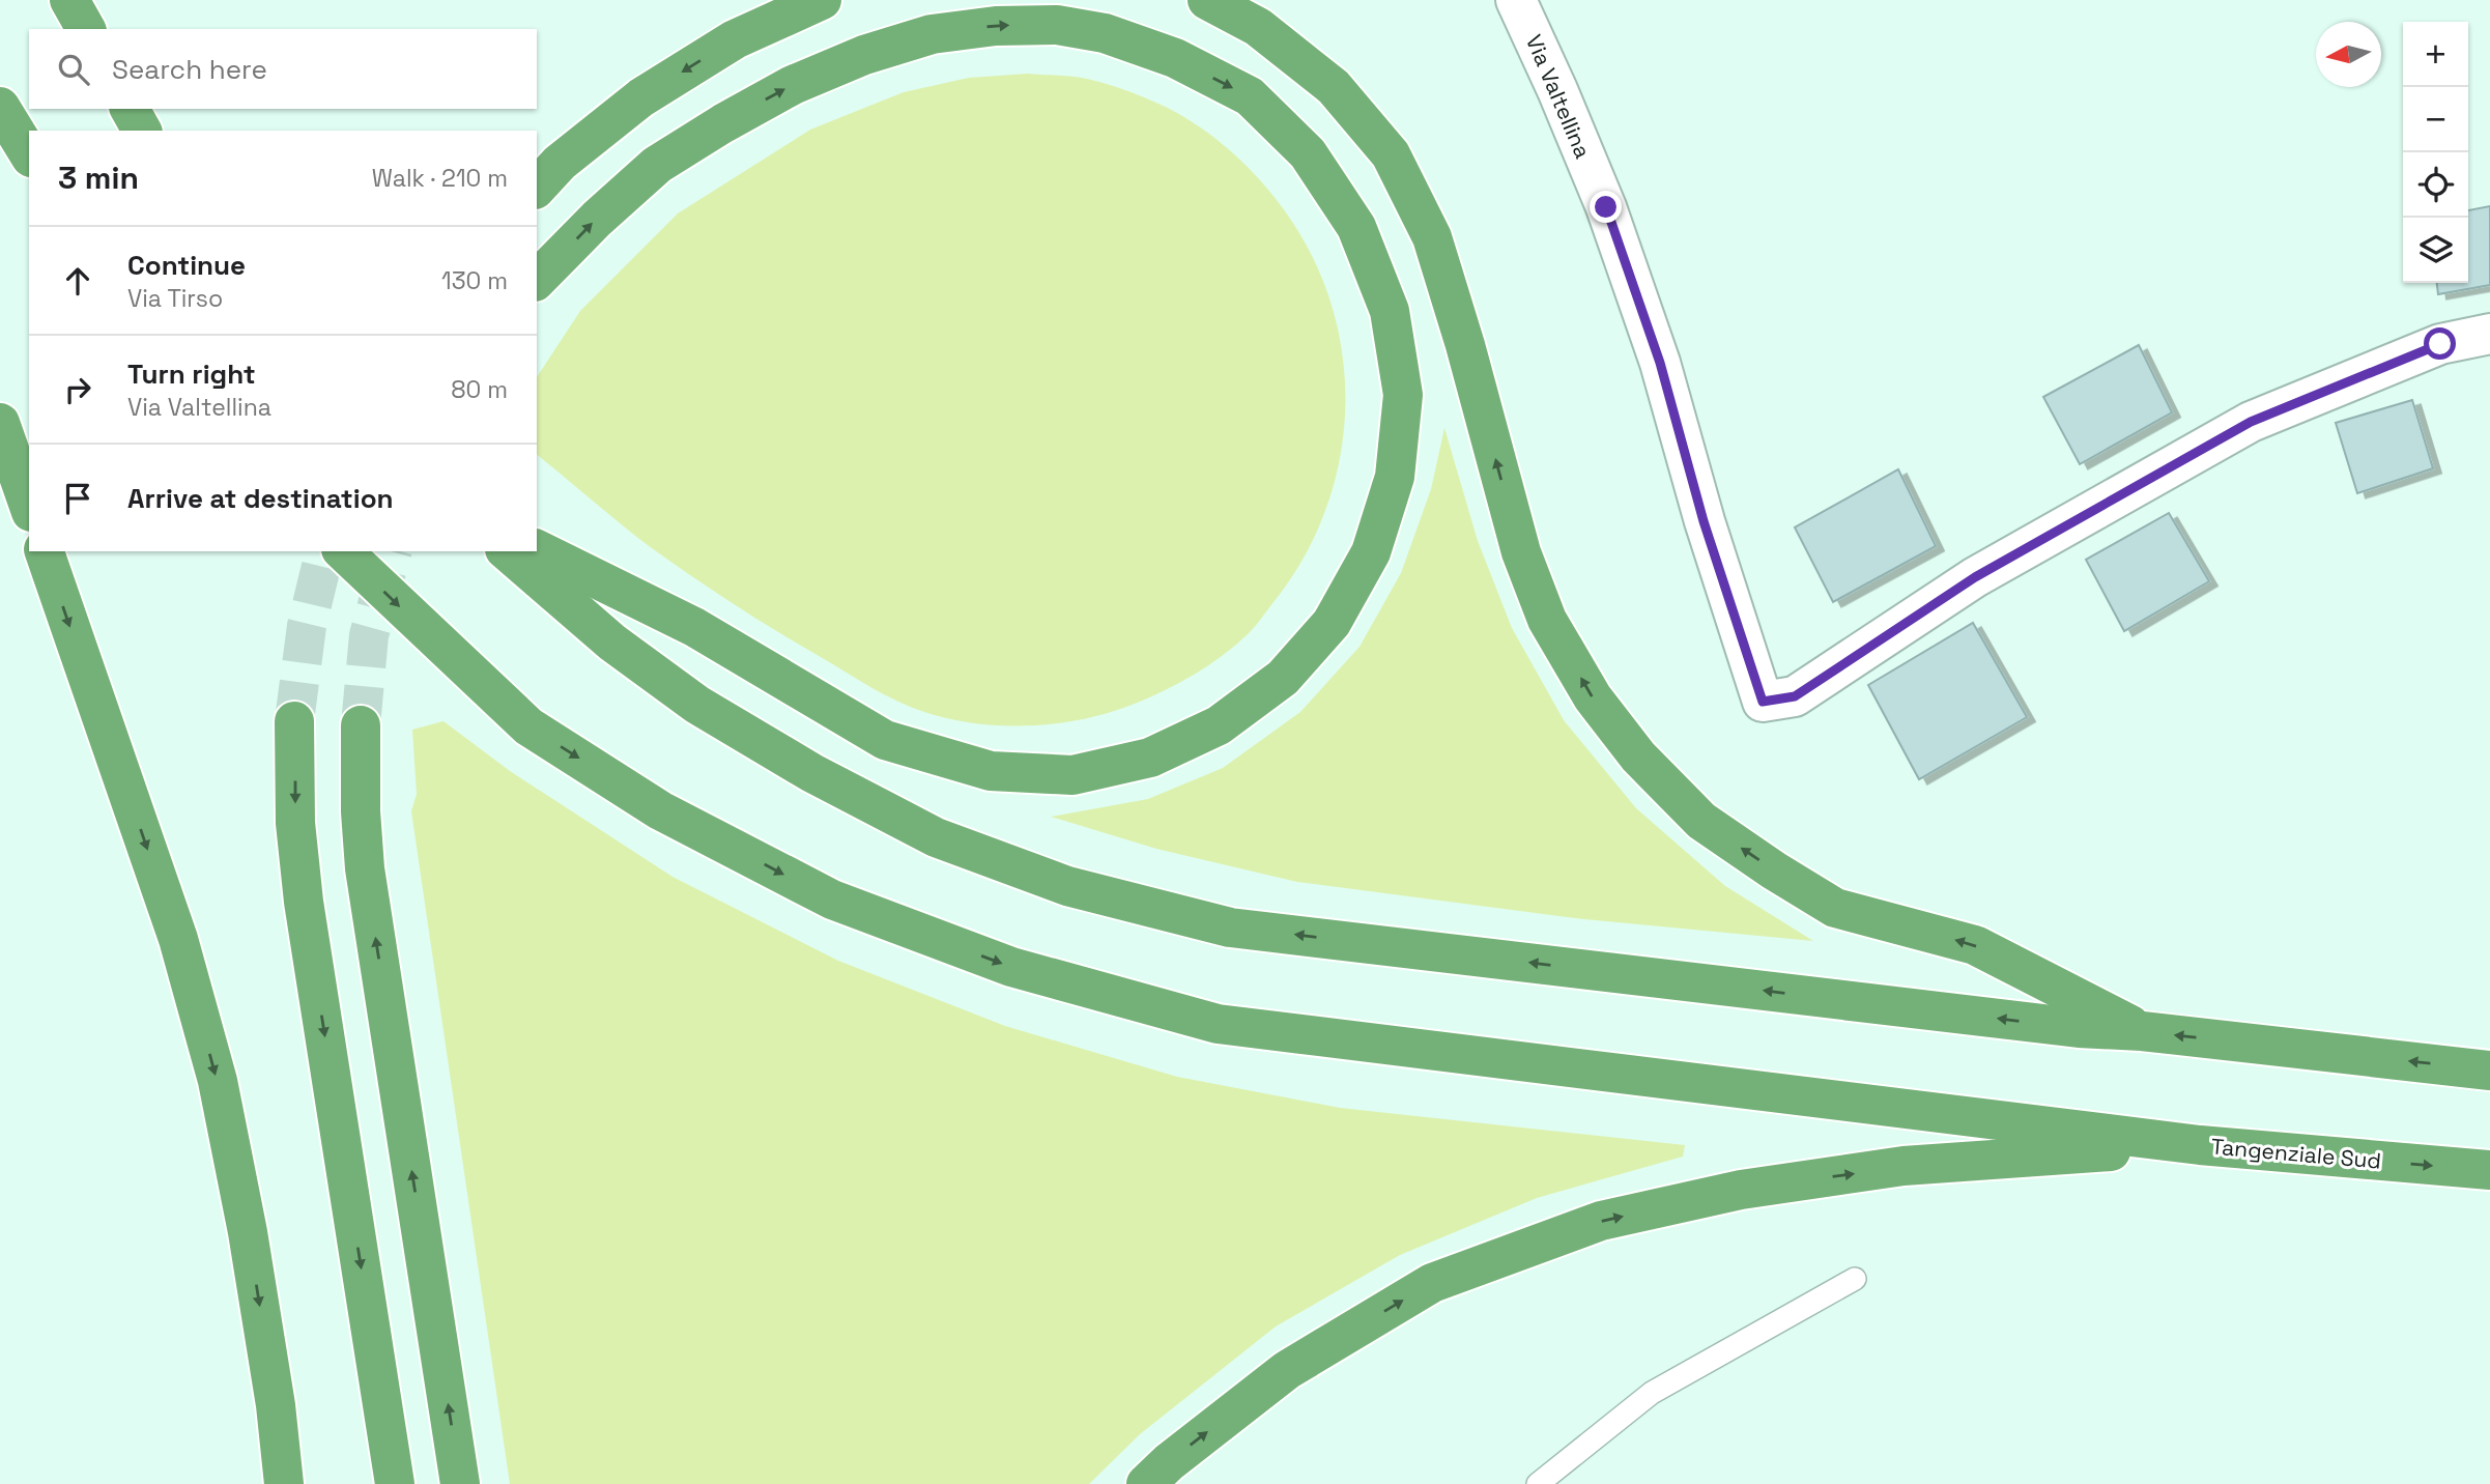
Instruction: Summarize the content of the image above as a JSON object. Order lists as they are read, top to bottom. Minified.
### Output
{"streets":{"highway":["Tangenziale Sud"],"street":["Via Valtellina"]},"north":"left","page":{"map_buttons":["+","−"],"search":"Search here","heading":["3 min","Walk · 210 m"],"list":[["Continue","Via Tirso","130 m"],["Turn right","Via Valtellina","80 m"],"Arrive at destination"]}}
